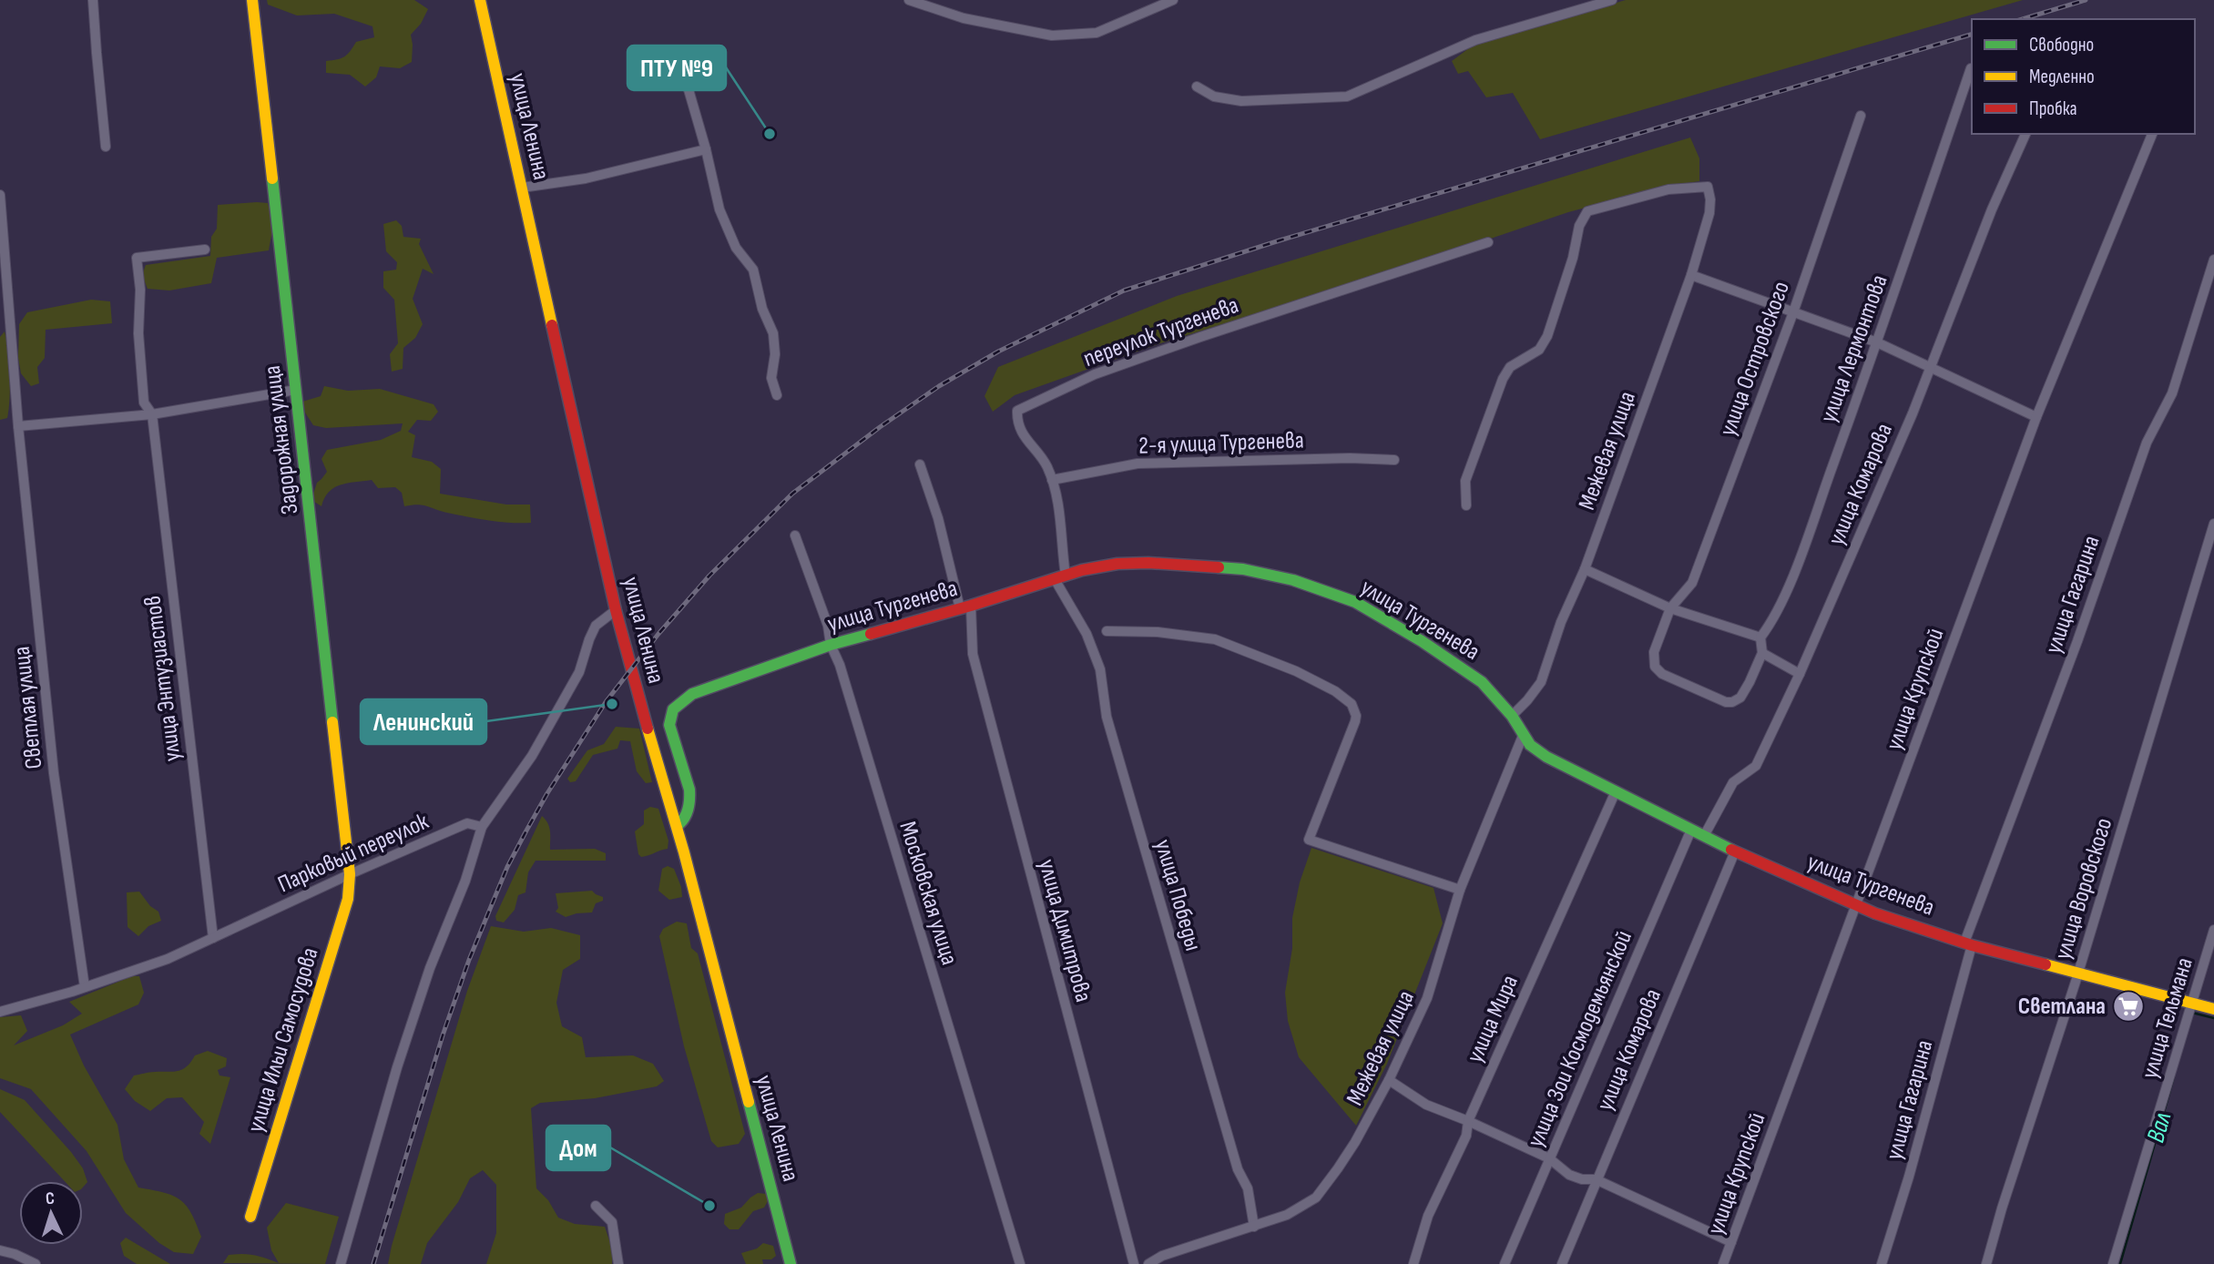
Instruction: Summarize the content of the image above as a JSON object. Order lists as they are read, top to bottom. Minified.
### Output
{"streets":{"street":["улица Ленина","переулок Тургенева","улица Лермонтова","улица Островского","Задорожная улица","2-я улица Тургенева","Межевая улица","улица Комарова","улица Гагарина","улица Тургенева","улица Энтузиастов","улица Крупской","Светлая улица","Парковый переулок","улица Воровского","Московская улица","улица Победы","улица Димитрова","улица Тельмана","улица Мира","улица Зои Космодемьянской","улица Ильи Самосудова"]},"crossings":[["улица Ленина","улица Тургенева"],["переулок Тургенева","2-я улица Тургенева"],["переулок Тургенева","улица Тургенева"],["переулок Тургенева","улица Победы"],["Задорожная улица","Парковый переулок"],["Задорожная улица","улица Ильи Самосудова"],["Межевая улица","улица Тургенева"],["Межевая улица","улица Победы"],["улица Комарова","улица Тургенева"],["улица Гагарина","улица Тургенева"],["улица Тургенева","улица Крупской"],["улица Тургенева","улица Воровского"],["улица Тургенева","Московская улица"],["улица Тургенева","улица Победы"],["улица Тургенева","улица Димитрова"],["улица Тургенева","улица Тельмана"],["улица Тургенева","улица Мира"],["улица Тургенева","улица Зои Космодемьянской"],["улица Энтузиастов","Парковый переулок"],["Светлая улица","Парковый переулок"],["Парковый переулок","улица Ильи Самосудова"]],"water":["Вал"],"places":{"other":["ПТУ №9","Ленинский","Дом"],"supermarket":["Светлана"]},"legend":["Свободно","Медленно","Пробка"],"north":"top"}
